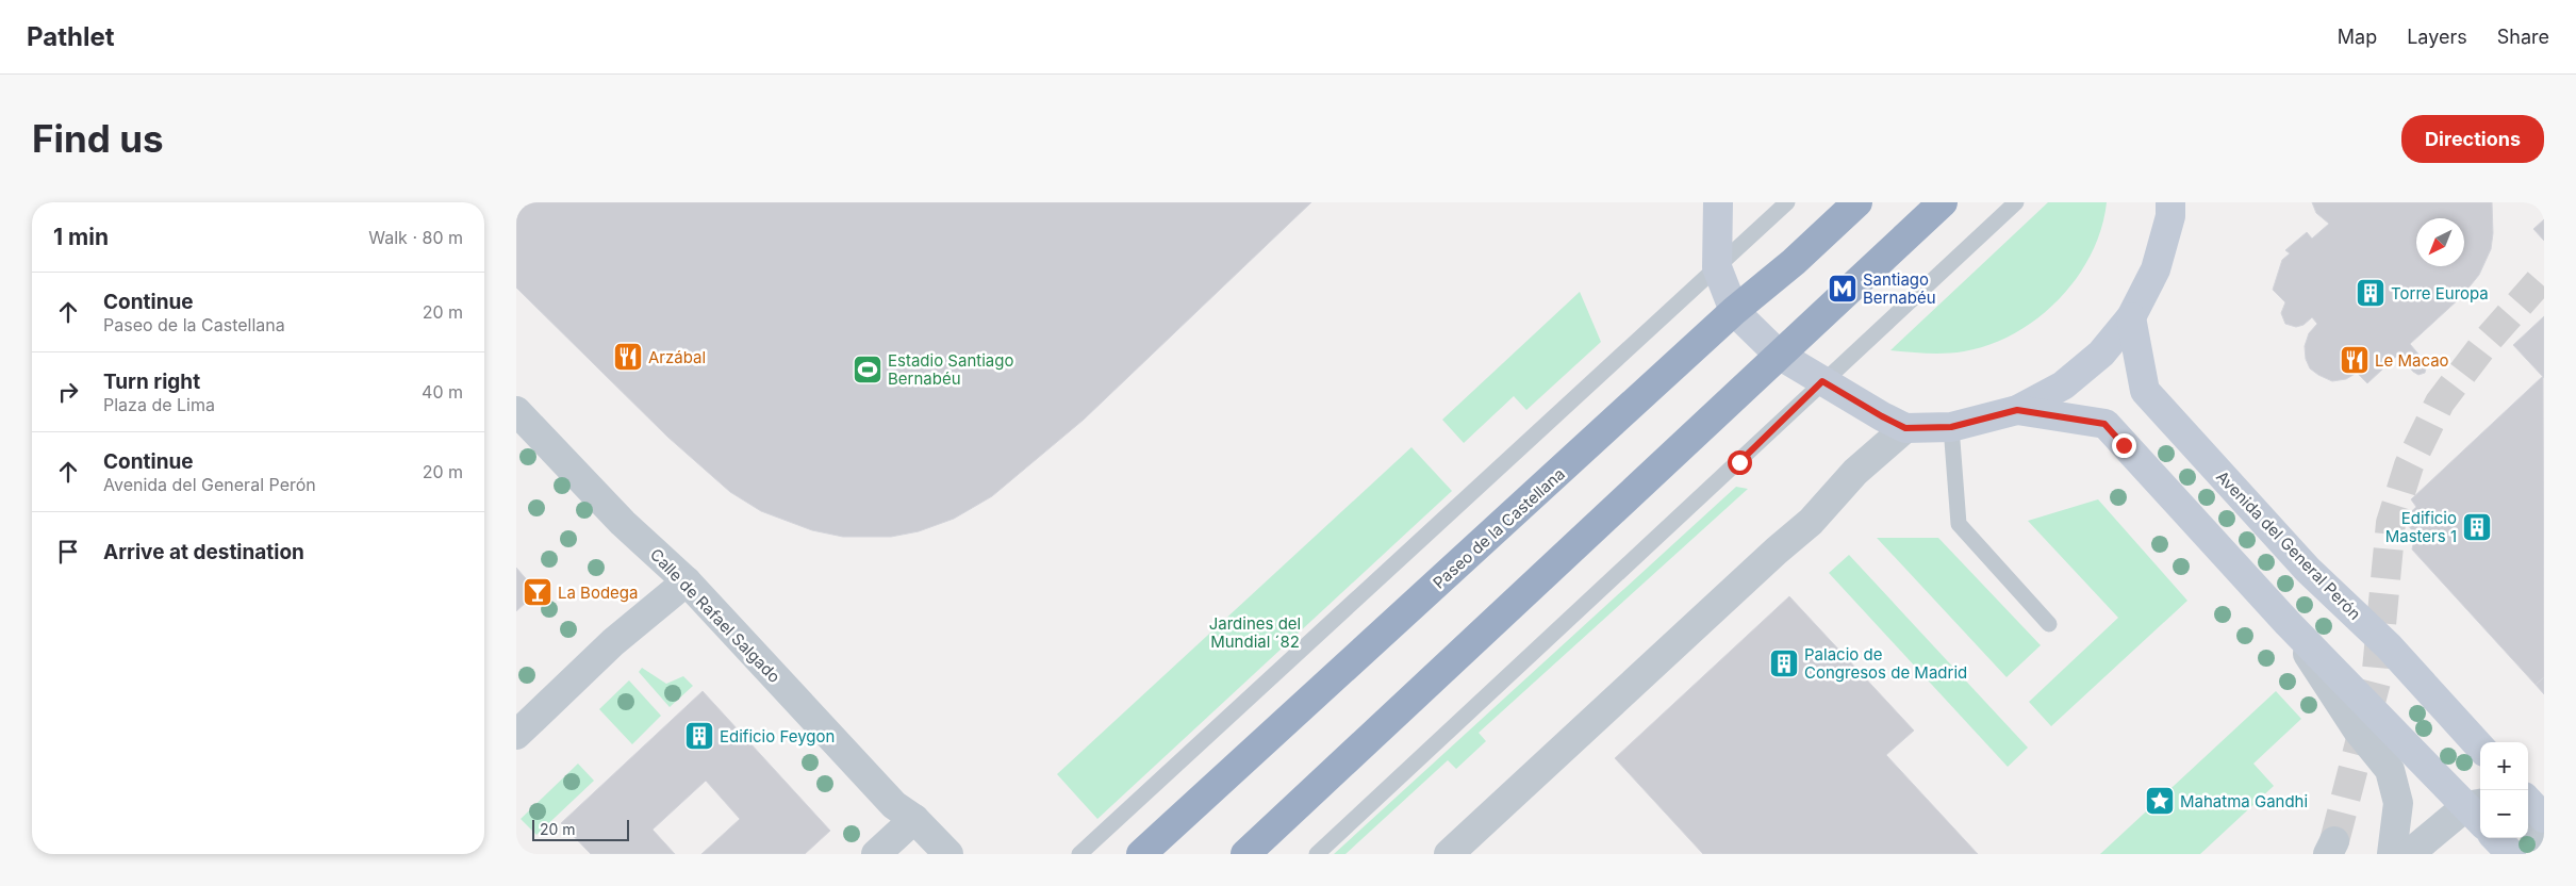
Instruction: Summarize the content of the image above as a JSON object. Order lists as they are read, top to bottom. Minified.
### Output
{"streets":{"highway":["Paseo de la Castellana"],"main road":["Avenida del General Perón"],"street":["Calle de Rafael Salgado"]},"parks":["Jardines del Mundial ´82"],"places":{"metro station":["Santiago Bernabéu"],"building":["Torre Europa","Edificio Masters 1","Palacio de Congresos de Madrid","Edificio Feygon"],"restaurant":["Arzábal","Le Macao"],"sports":["Estadio Santiago Bernabéu"],"bar":["La Bodega"],"place":["Mahatma Gandhi"]},"scale_bar":"20 m","north":"bottom left","page":{"header":"Pathlet","nav":["Map","Layers","Share"],"buttons":"Directions","title":"Find us","heading":["1 min","Walk · 80 m"],"list":[["Continue","Paseo de la Castellana","20 m"],["Turn right","Plaza de Lima","40 m"],["Continue","Avenida del General Perón","20 m"],"Arrive at destination"],"map_buttons":["+","−"],"scale":"20 m"}}
